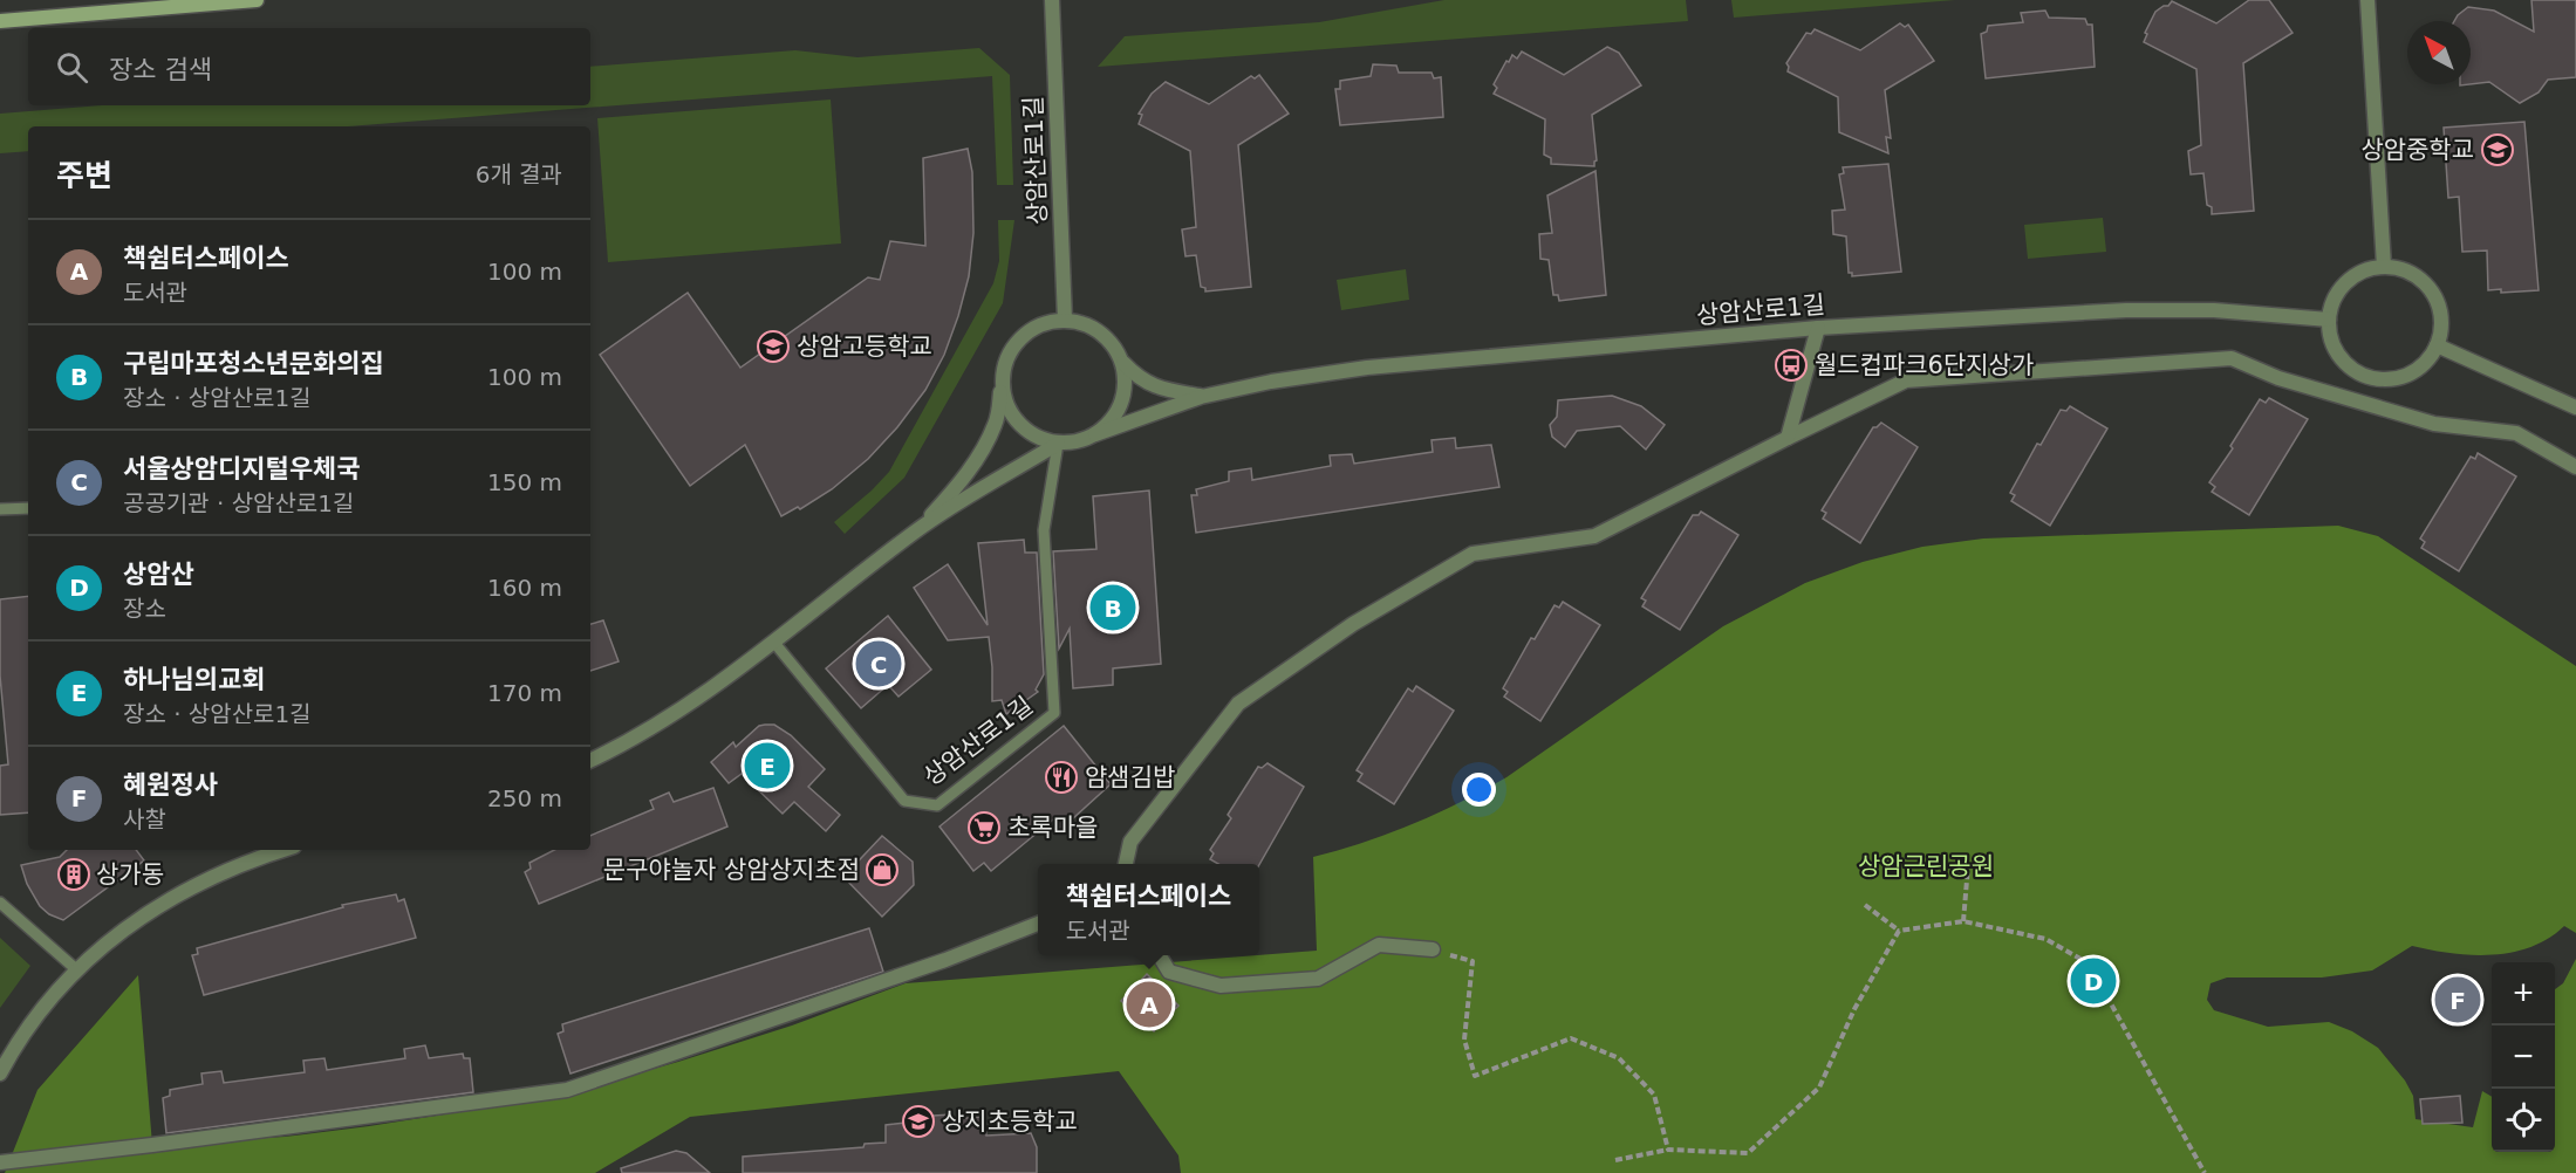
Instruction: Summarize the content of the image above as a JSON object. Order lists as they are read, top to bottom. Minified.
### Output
{"streets":{"street":["상암산로1길"]},"parks":["상암근린공원"],"places":{"school or university":["상암중학교","상암고등학교","상지초등학교"],"bus stop":["월드컵파크6단지상가"],"restaurant":["얌샘김밥"],"supermarket":["초록마을"],"shop":["문구야놀자 상암상지초점"],"building":["상가동"]},"north":"top left","page":{"search":"장소 검색","heading":["주변","6개 결과"],"list":[{"mark":"A","name":"책쉼터스페이스","note":"도서관","value":"100 m"},{"mark":"B","name":"구립마포청소년문화의집","note":"장소 · 상암산로1길","value":"100 m"},{"mark":"C","name":"서울상암디지털우체국","note":"공공기관 · 상암산로1길","value":"150 m"},{"mark":"D","name":"상암산","note":"장소","value":"160 m"},{"mark":"E","name":"하나님의교회","note":"장소 · 상암산로1길","value":"170 m"},{"mark":"F","name":"혜원정사","note":"사찰","value":"250 m"}],"pins":["B","C","E","D","F","A"],"popup":["책쉼터스페이스","도서관"],"map_buttons":["+","−"]}}
